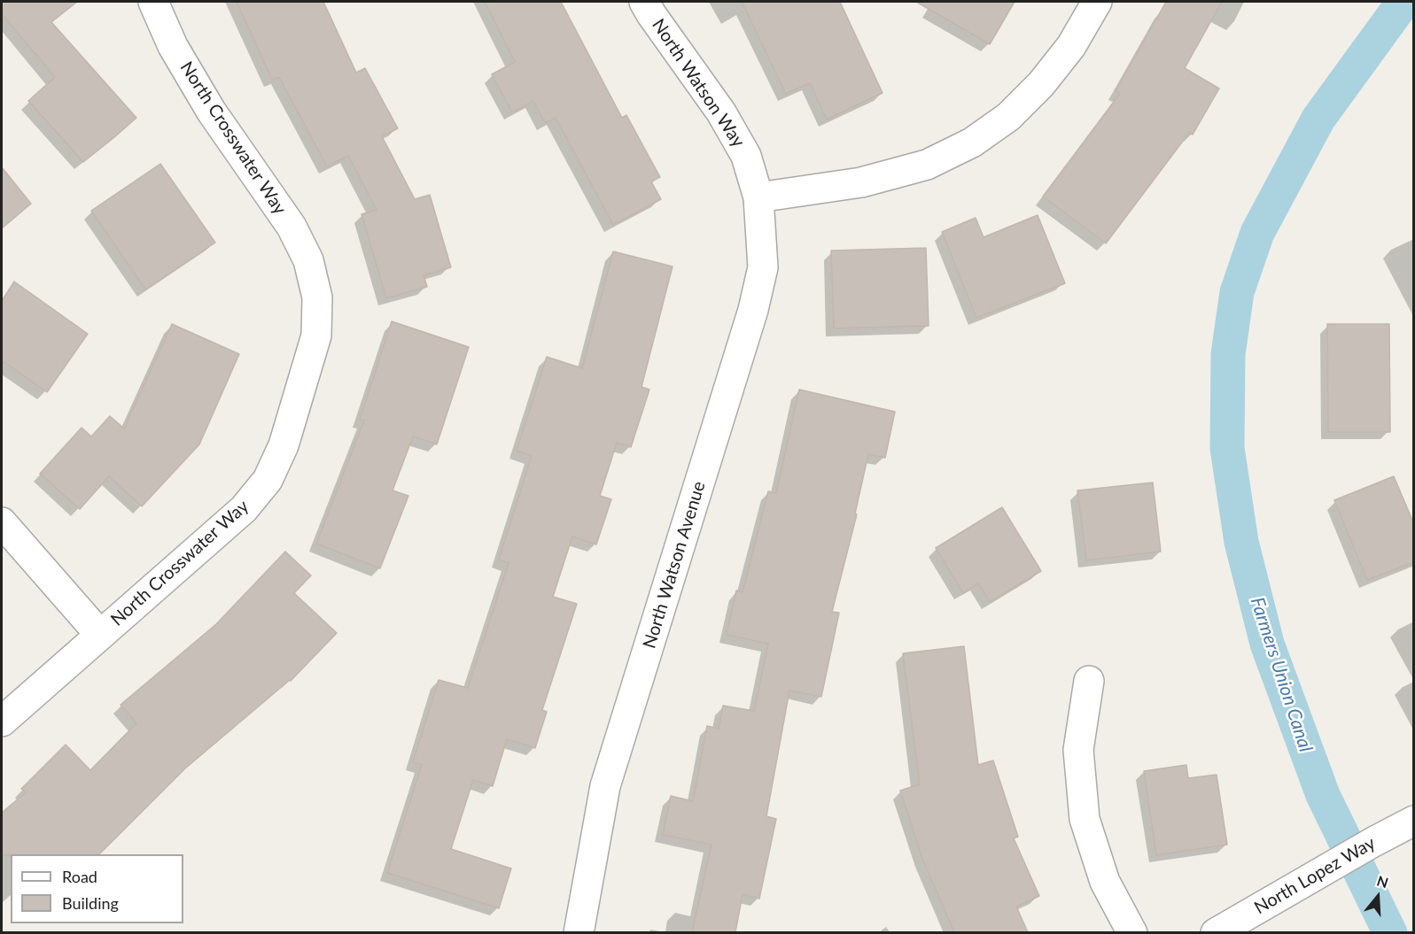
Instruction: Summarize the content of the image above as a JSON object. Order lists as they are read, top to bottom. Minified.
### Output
{"streets":{"street":["North Watson Way","North Crosswater Way","North Watson Avenue","North Lopez Way"]},"crossings":[["North Watson Way","North Watson Avenue"]],"water":["Farmers Union Canal"],"legend":["Road","Building"],"north":"top"}
